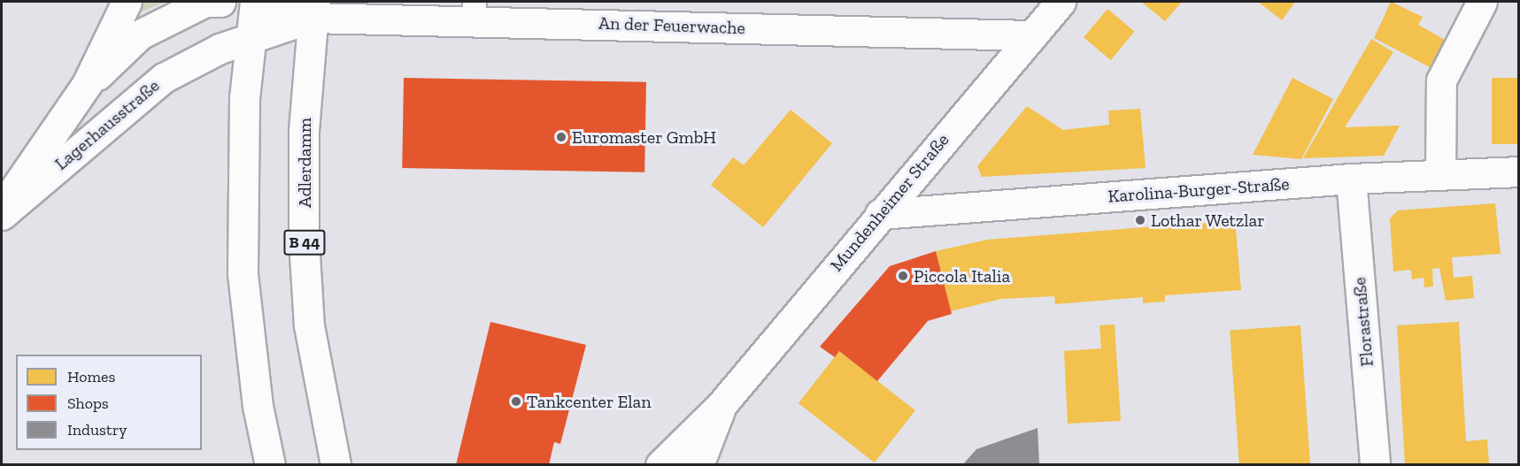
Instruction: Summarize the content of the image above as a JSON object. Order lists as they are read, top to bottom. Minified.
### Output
{"streets":{"street":["An der Feuerwache","Lagerhausstraße","Adlerdamm","Karolina-Burger-Straße","Mundenheimer Straße","B 44","Florastraße"]},"crossings":[["An der Feuerwache","Lagerhausstraße"],["An der Feuerwache","Adlerdamm"],["An der Feuerwache","Mundenheimer Straße"],["Lagerhausstraße","Adlerdamm"],["Karolina-Burger-Straße","Mundenheimer Straße"],["Karolina-Burger-Straße","Florastraße"]],"places":["Euromaster GmbH","Lothar Wetzlar","Piccola Italia","Tankcenter Elan"],"legend":["Homes","Shops","Industry"]}
